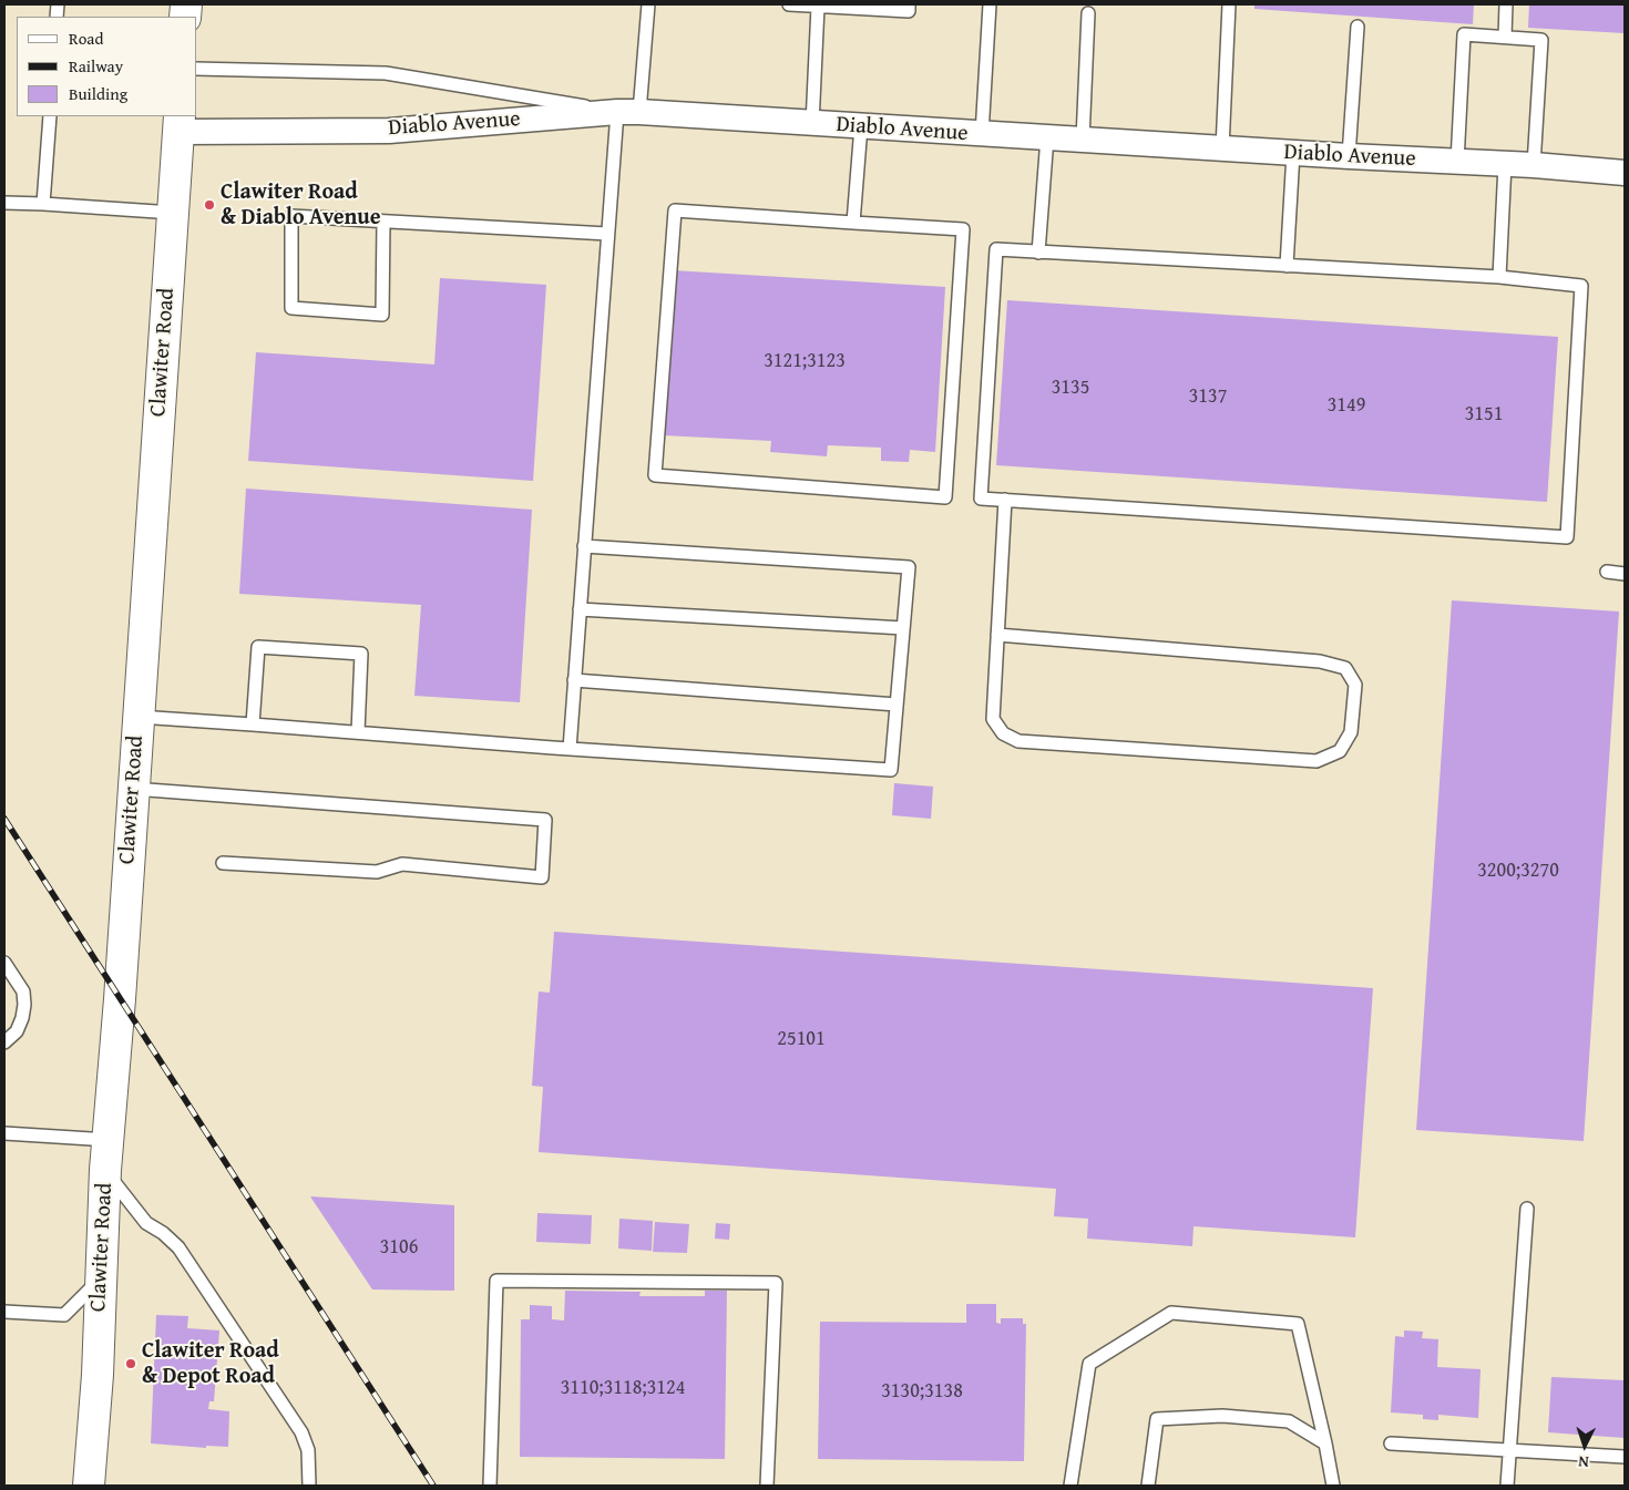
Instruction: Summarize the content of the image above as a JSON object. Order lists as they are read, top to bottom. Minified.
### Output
{"streets":{"street":["Diablo Avenue","Clawiter Road"]},"crossings":[["Diablo Avenue","Clawiter Road"]],"places":["Clawiter Road & Diablo Avenue","Clawiter Road & Depot Road"],"house_numbers":["3121;3123","3135","3137","3149","3151","3200;3270","25101","3106","3110;3118;3124","3130;3138"],"legend":["Road","Railway","Building"],"north":"bottom"}
